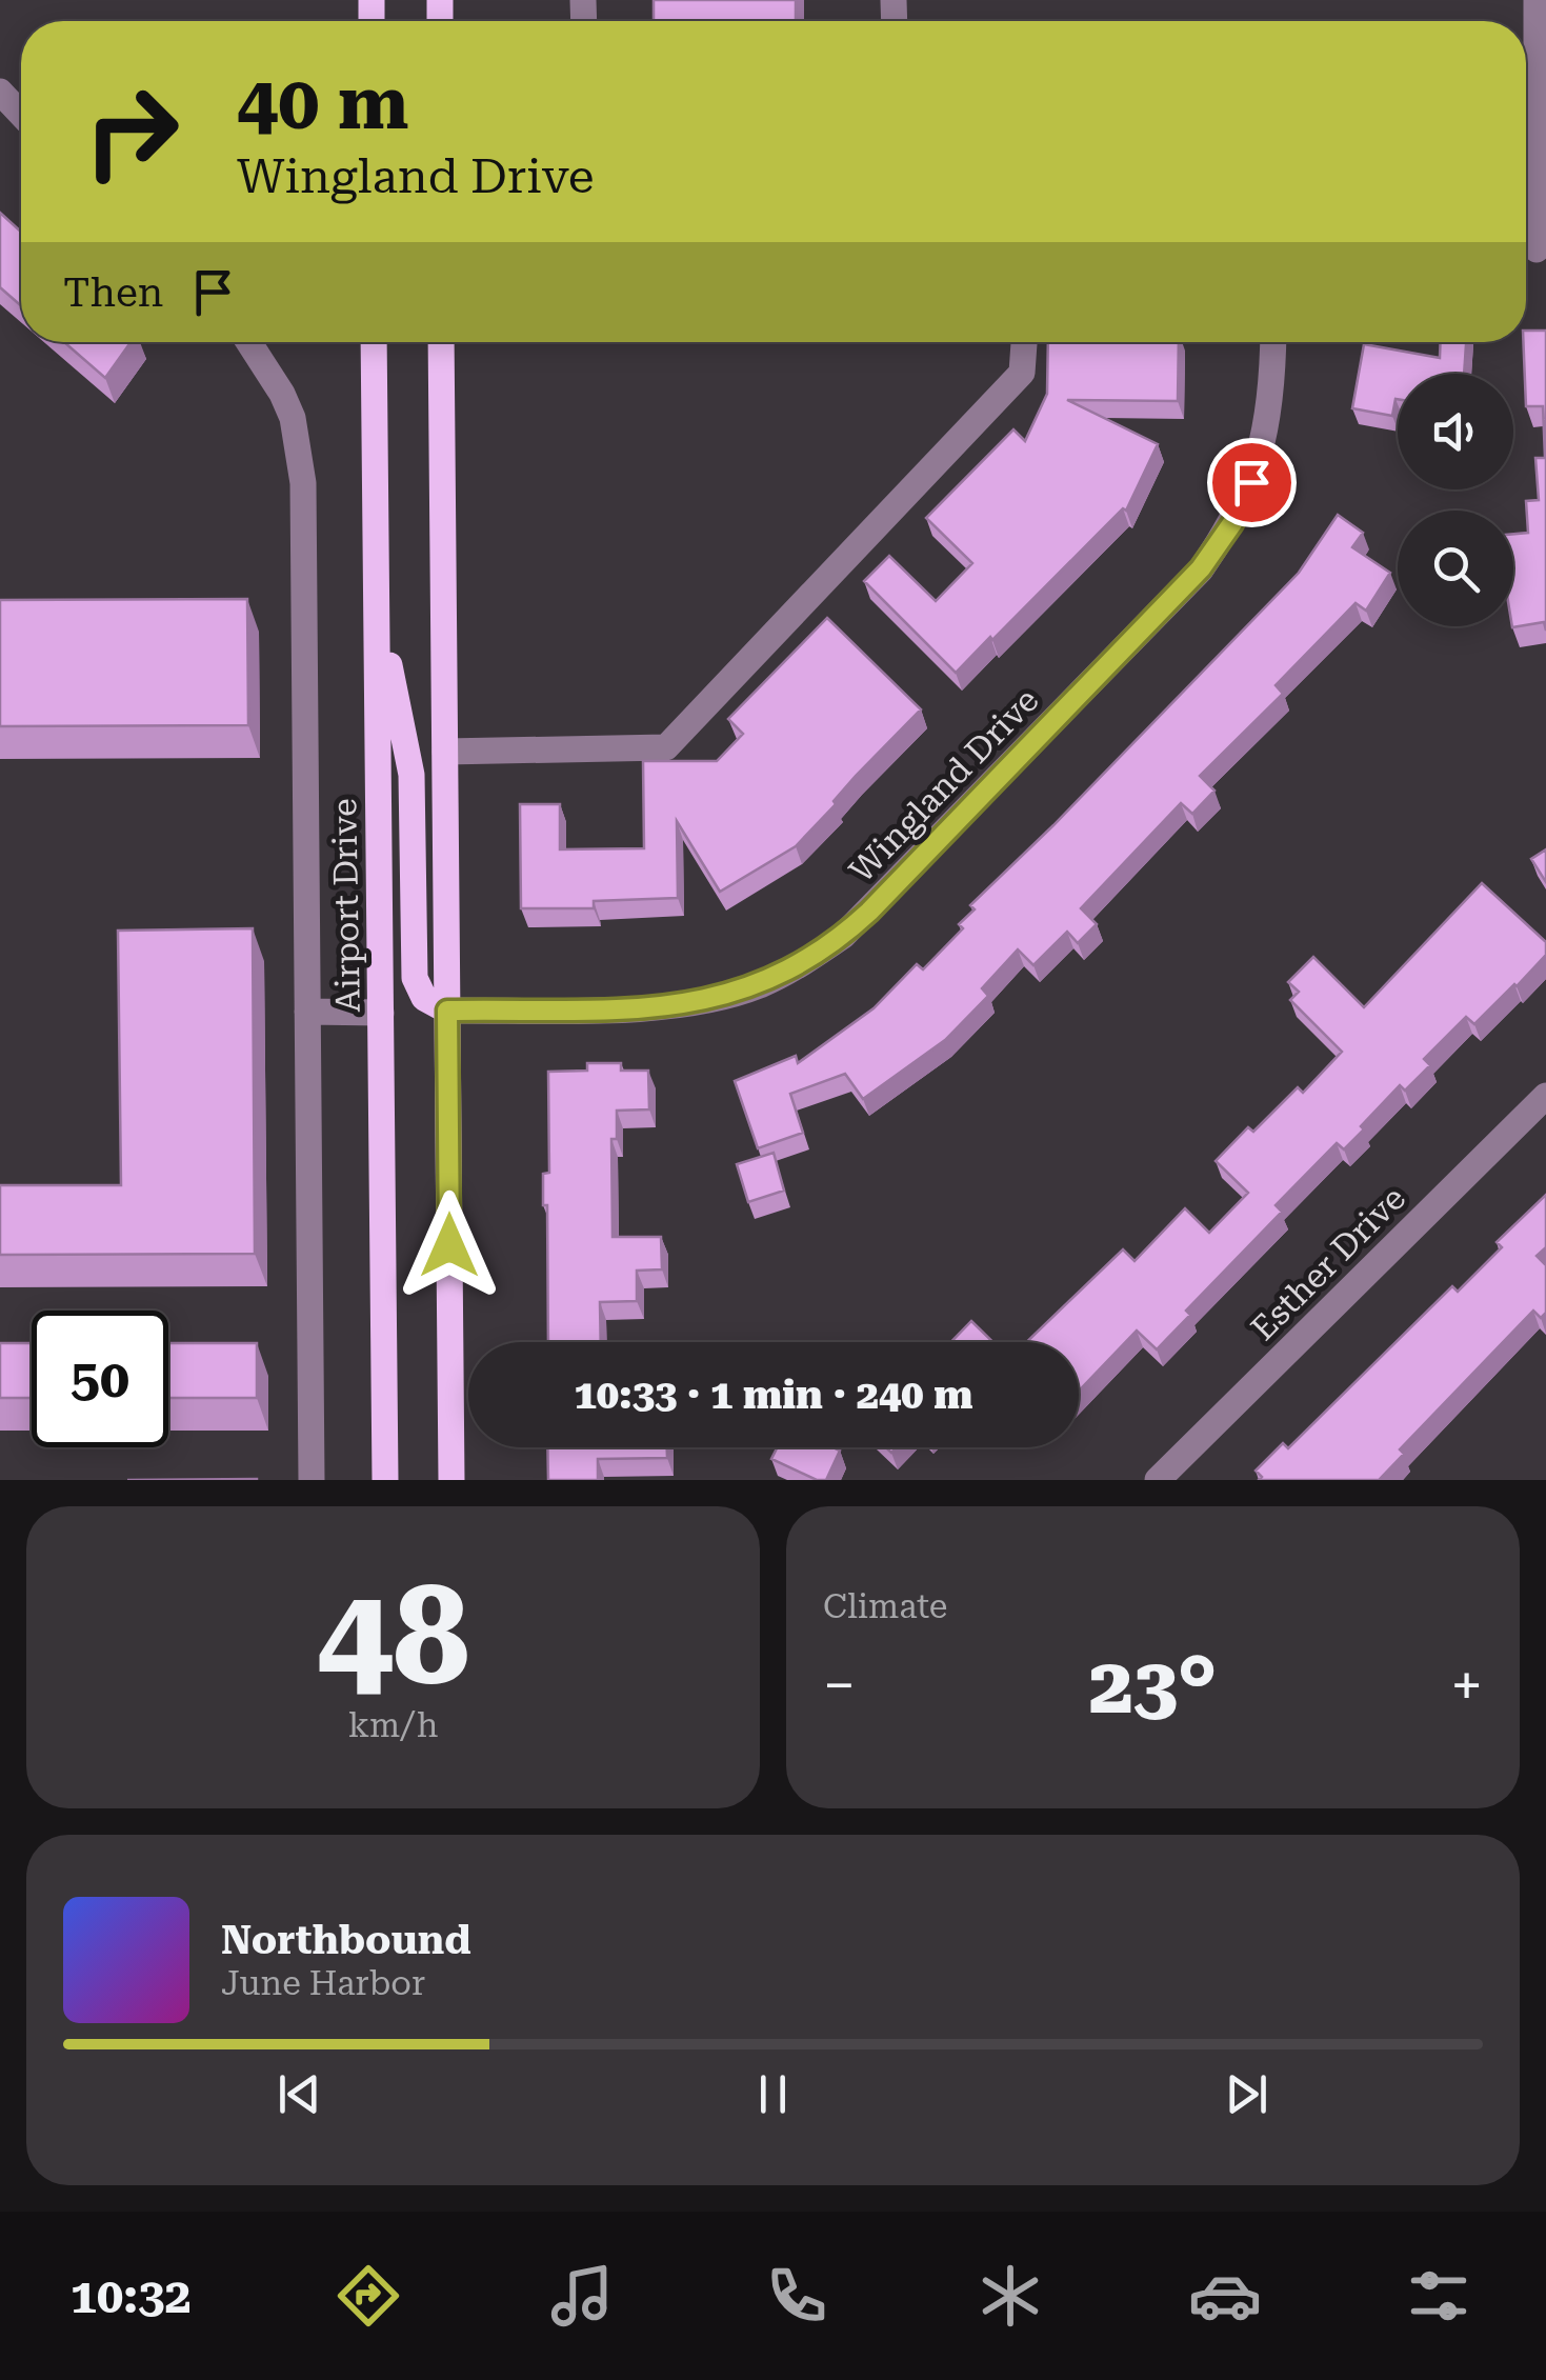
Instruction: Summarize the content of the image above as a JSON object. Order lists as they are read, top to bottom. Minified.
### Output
{"streets":{"main road":["Airport Drive"],"street":["Wingland Drive","Esther Drive"]},"page":{"turn":["40 m","Wingland Drive"],"then":"Then","limit":"50","trip":"10:33 · 1 min · 240 m","tile":[["48","km/h"],"Climate"],"heat":["−","23°","+"],"song":["Northbound","June Harbor"],"tabs":"10:32"}}
